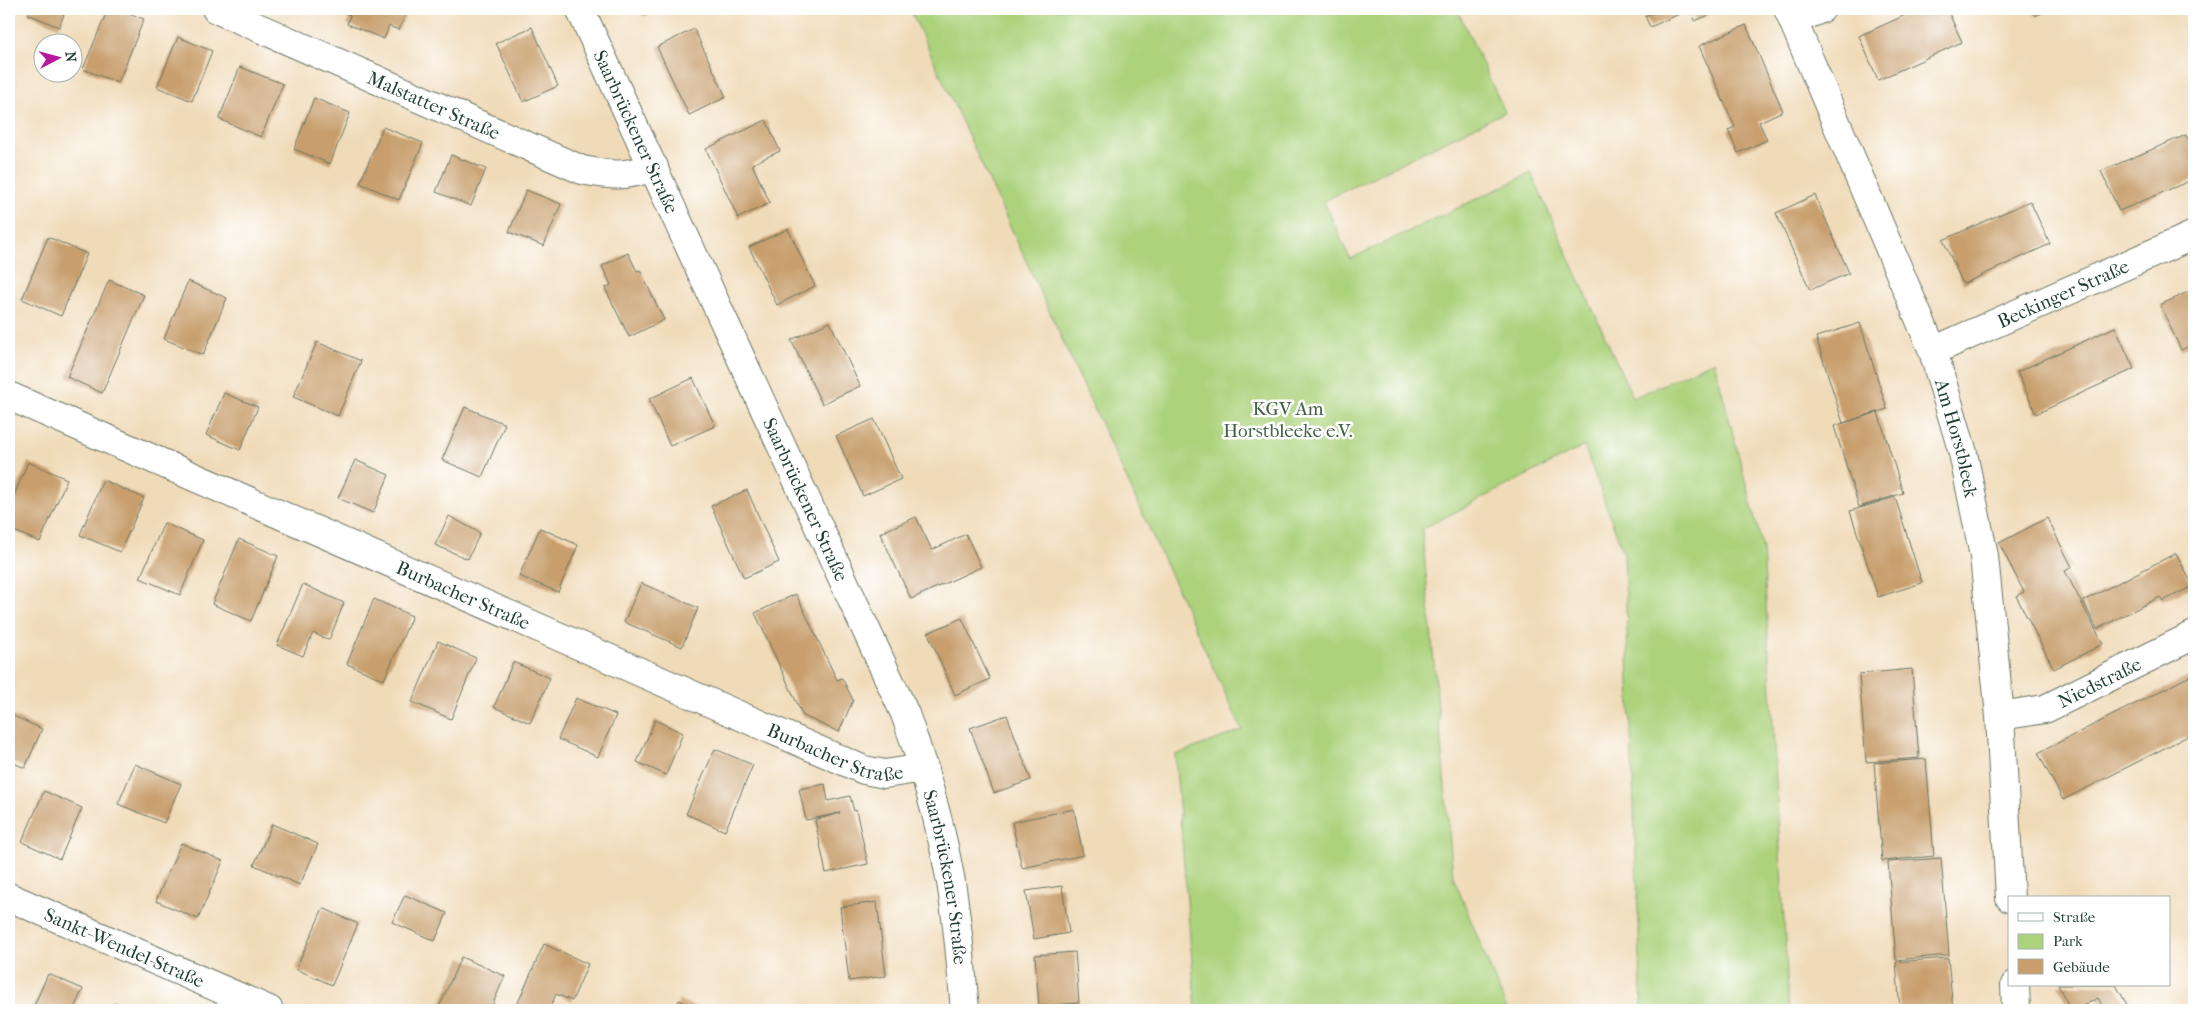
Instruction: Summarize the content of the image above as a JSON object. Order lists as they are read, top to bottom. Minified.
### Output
{"streets":{"street":["Malstatter Straße","Saarbrückener Straße","Beckinger Straße","Am Horstbleek","Burbacher Straße","Niedstraße","Sankt-Wendel-Straße"]},"crossings":[["Malstatter Straße","Saarbrückener Straße"],["Saarbrückener Straße","Burbacher Straße"],["Beckinger Straße","Am Horstbleek"],["Am Horstbleek","Niedstraße"]],"parks":["KGV Am Horstbleeke e.V."],"legend":["Straße","Park","Gebäude"],"north":"right"}
